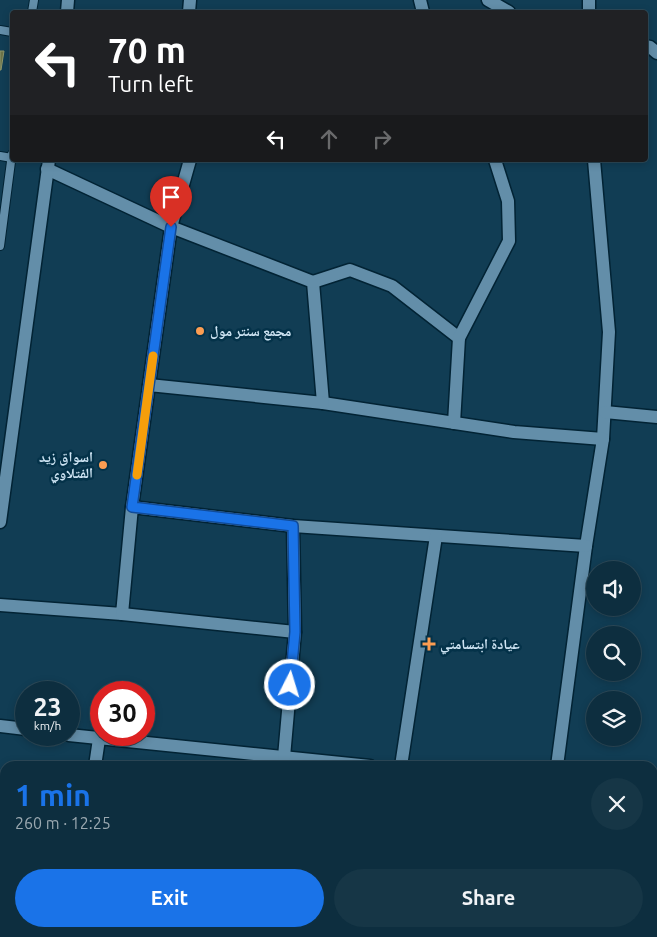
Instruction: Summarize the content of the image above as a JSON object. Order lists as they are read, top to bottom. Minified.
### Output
{"places":{"other":["مجمع سنتر مول","اسواق زيد الفتلاوي"],"health":["عيادة ابتسامتي"]},"page":{"turn":["70 m","Turn left"],"speed":"23 km/h","limit":"30","heading":["1 min","260 m · 12:25"],"buttons":["Exit","Share"]}}
